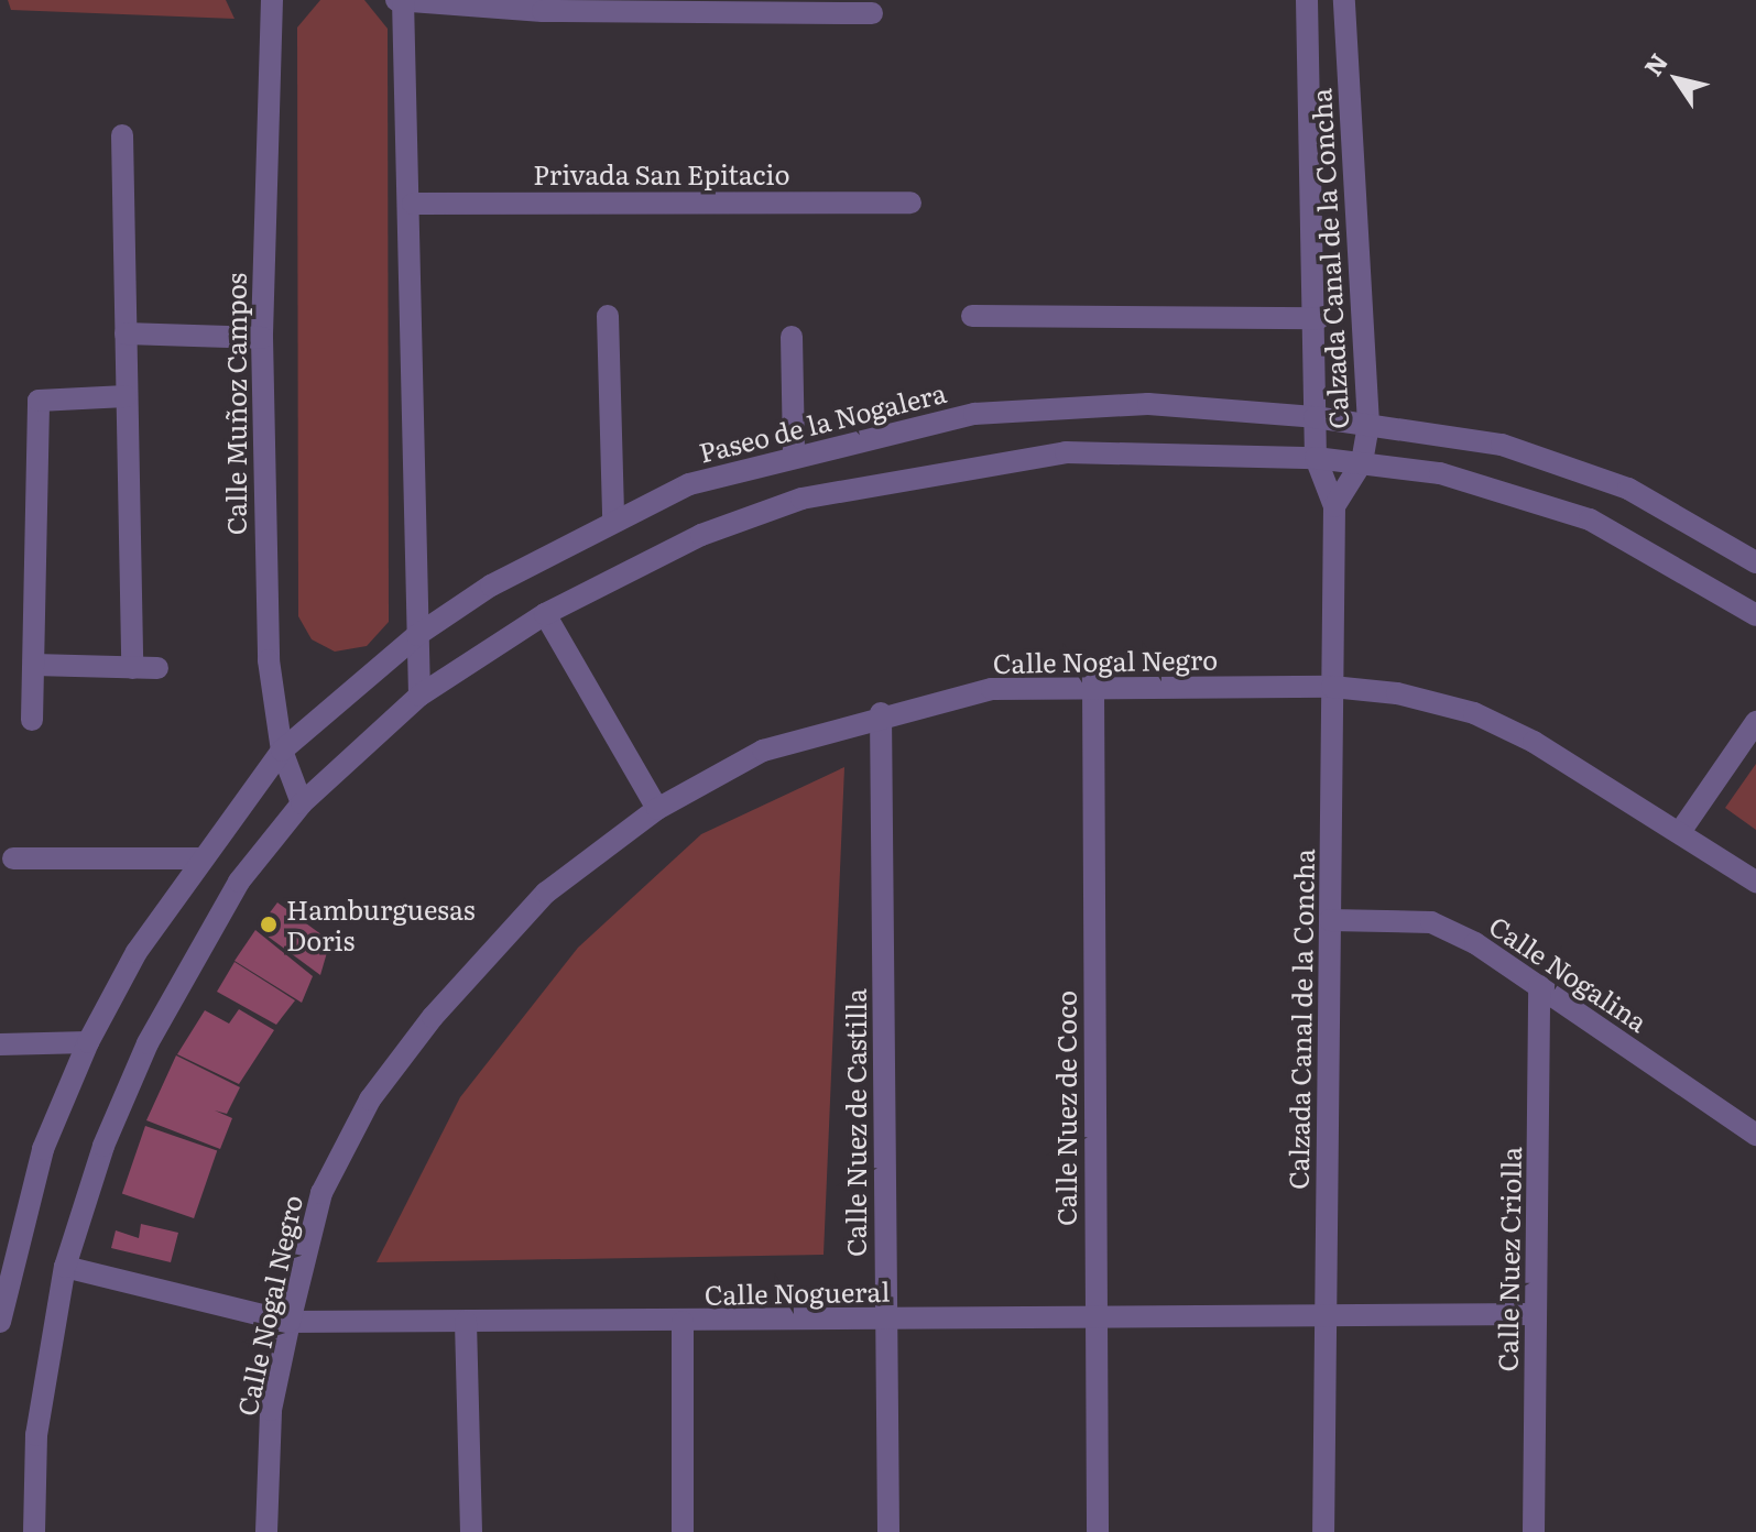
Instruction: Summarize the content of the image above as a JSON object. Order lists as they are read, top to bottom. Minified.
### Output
{"streets":{"street":["Privada San Epitacio","Calzada Canal de la Concha","Calle Muñoz Campos","Paseo de la Nogalera","Calle Nogal Negro","Calle Nogalina","Calle Nuez de Coco","Calle Nuez de Castilla","Calle Nuez Criolla","Calle Nogueral"]},"crossings":[["Calzada Canal de la Concha","Paseo de la Nogalera"],["Calzada Canal de la Concha","Calle Nogal Negro"],["Calzada Canal de la Concha","Calle Nogalina"],["Calzada Canal de la Concha","Calle Nogueral"],["Calle Muñoz Campos","Paseo de la Nogalera"],["Calle Nogal Negro","Calle Nuez de Coco"],["Calle Nogal Negro","Calle Nuez de Castilla"],["Calle Nogal Negro","Calle Nogueral"],["Calle Nogalina","Calle Nuez Criolla"],["Calle Nuez de Coco","Calle Nogueral"],["Calle Nuez de Castilla","Calle Nogueral"],["Calle Nuez Criolla","Calle Nogueral"]],"places":["Hamburguesas Doris"],"north":"top left"}
